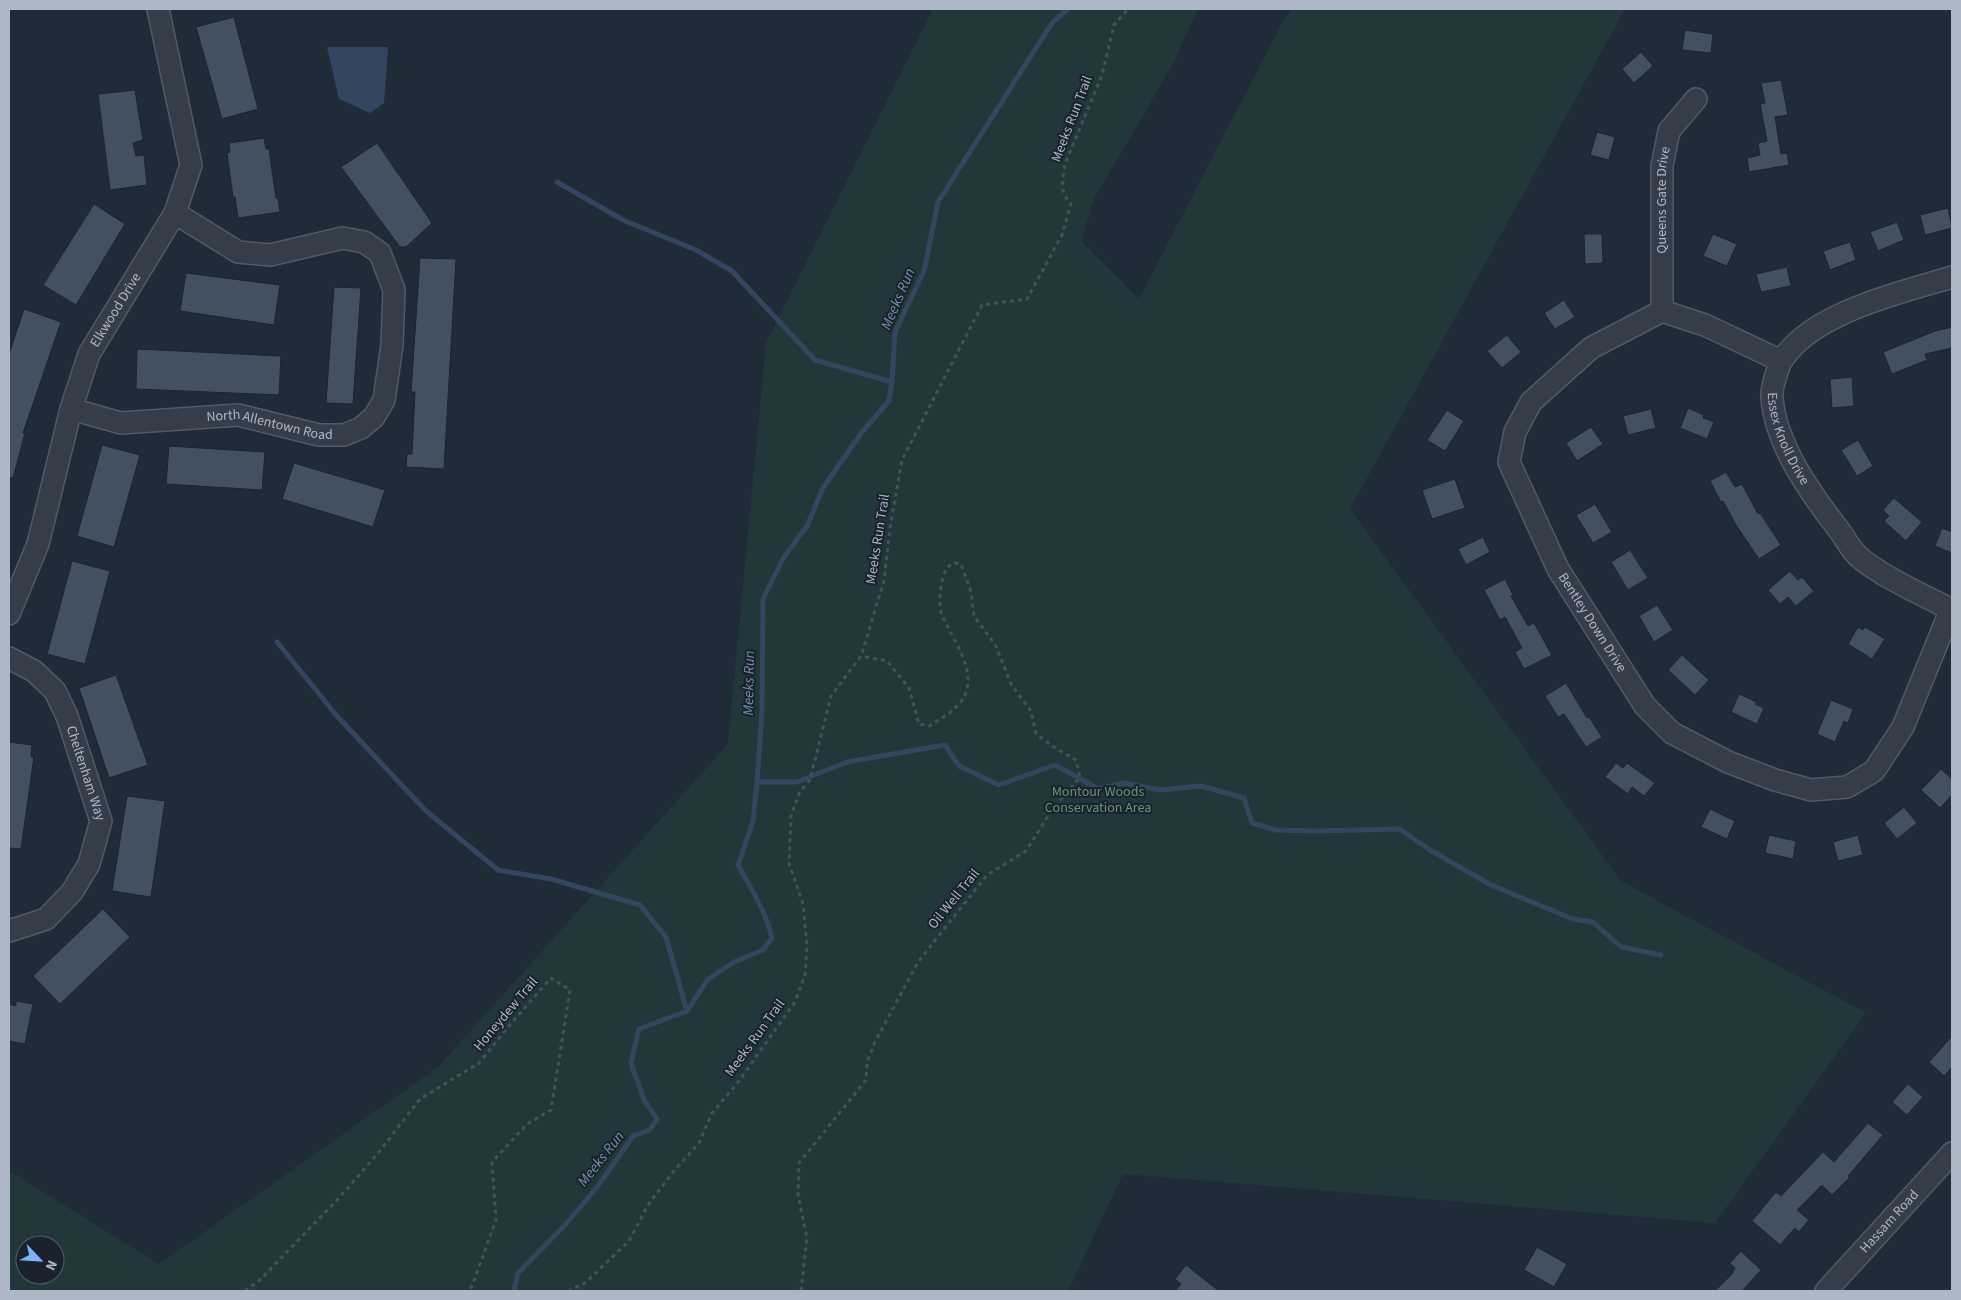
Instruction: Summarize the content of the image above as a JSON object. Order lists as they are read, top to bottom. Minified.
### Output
{"streets":{"street":["Queens Gate Drive","Elkwood Drive","North Allentown Road","Essex Knoll Drive","Bentley Down Drive","Cheltenham Way","Hassam Road"],"path":["Meeks Run Trail","Oil Well Trail","Honeydew Trail"]},"crossings":[["Meeks Run Trail","Oil Well Trail"],["Queens Gate Drive","Bentley Down Drive"],["Elkwood Drive","North Allentown Road"],["Essex Knoll Drive","Bentley Down Drive"]],"water":["Meeks Run"],"parks":["Montour Woods Conservation Area"],"north":"bottom right"}
